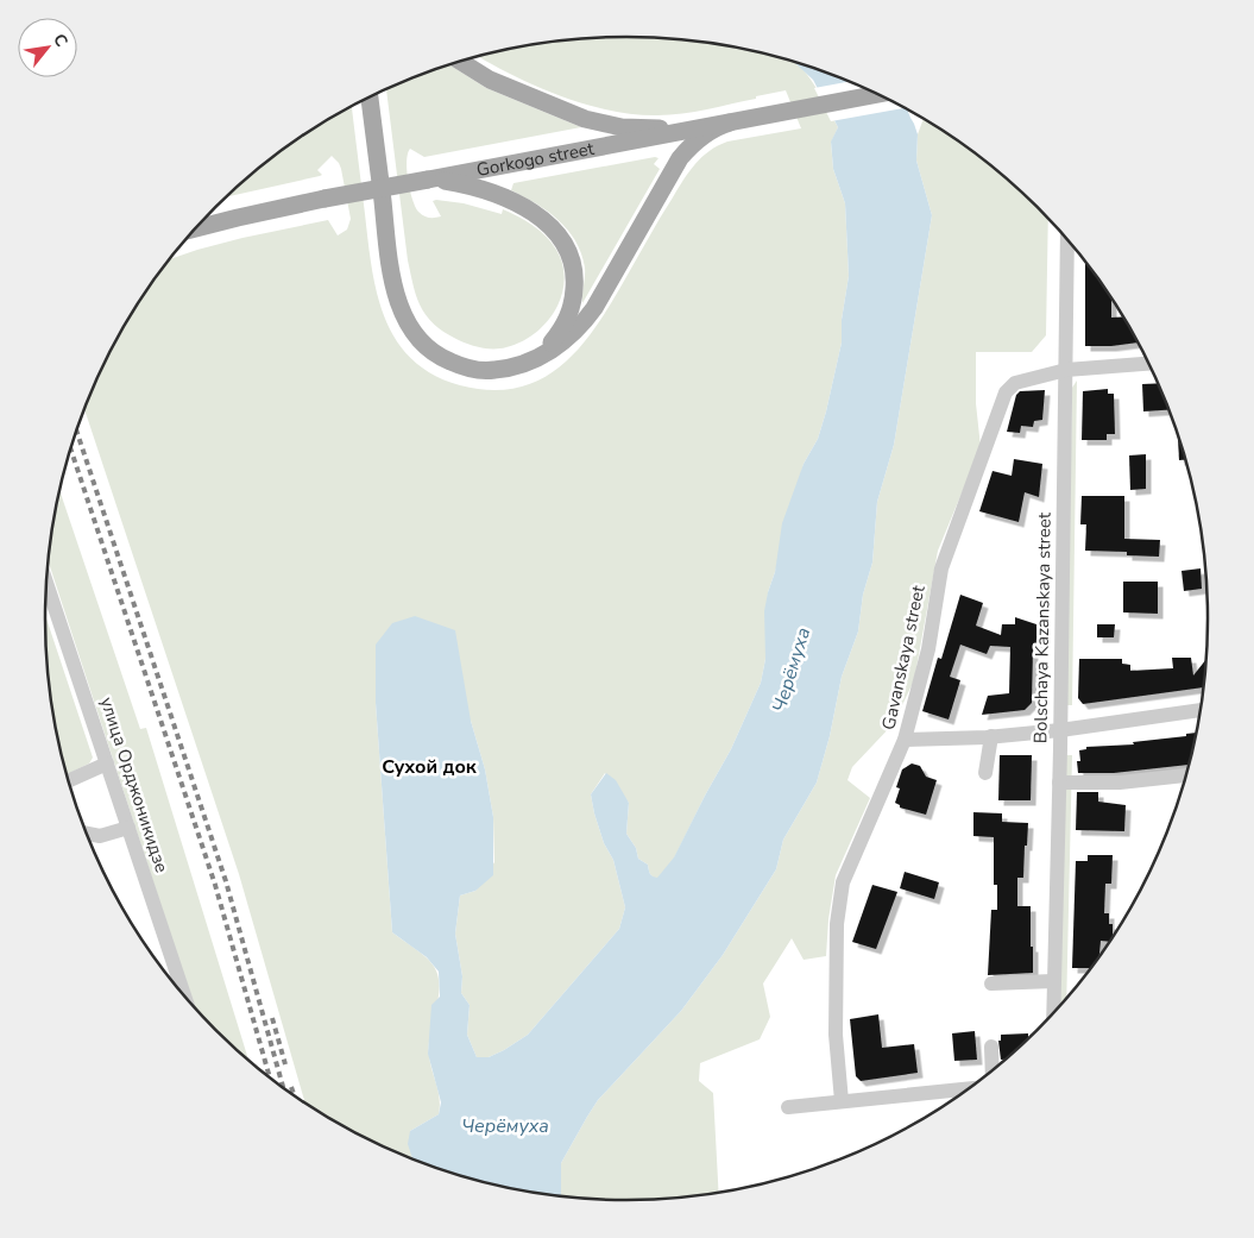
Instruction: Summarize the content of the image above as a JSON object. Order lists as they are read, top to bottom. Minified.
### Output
{"streets":{"main road":["Gorkogo street"],"street":["Bolschaya Kazanskaya street","Gavanskaya street","улица Орджоникидзе"]},"crossings":[["Bolschaya Kazanskaya street","Gavanskaya street"]],"districts":["Сухой док"],"water":["Черёмуха"],"north":"top right"}
